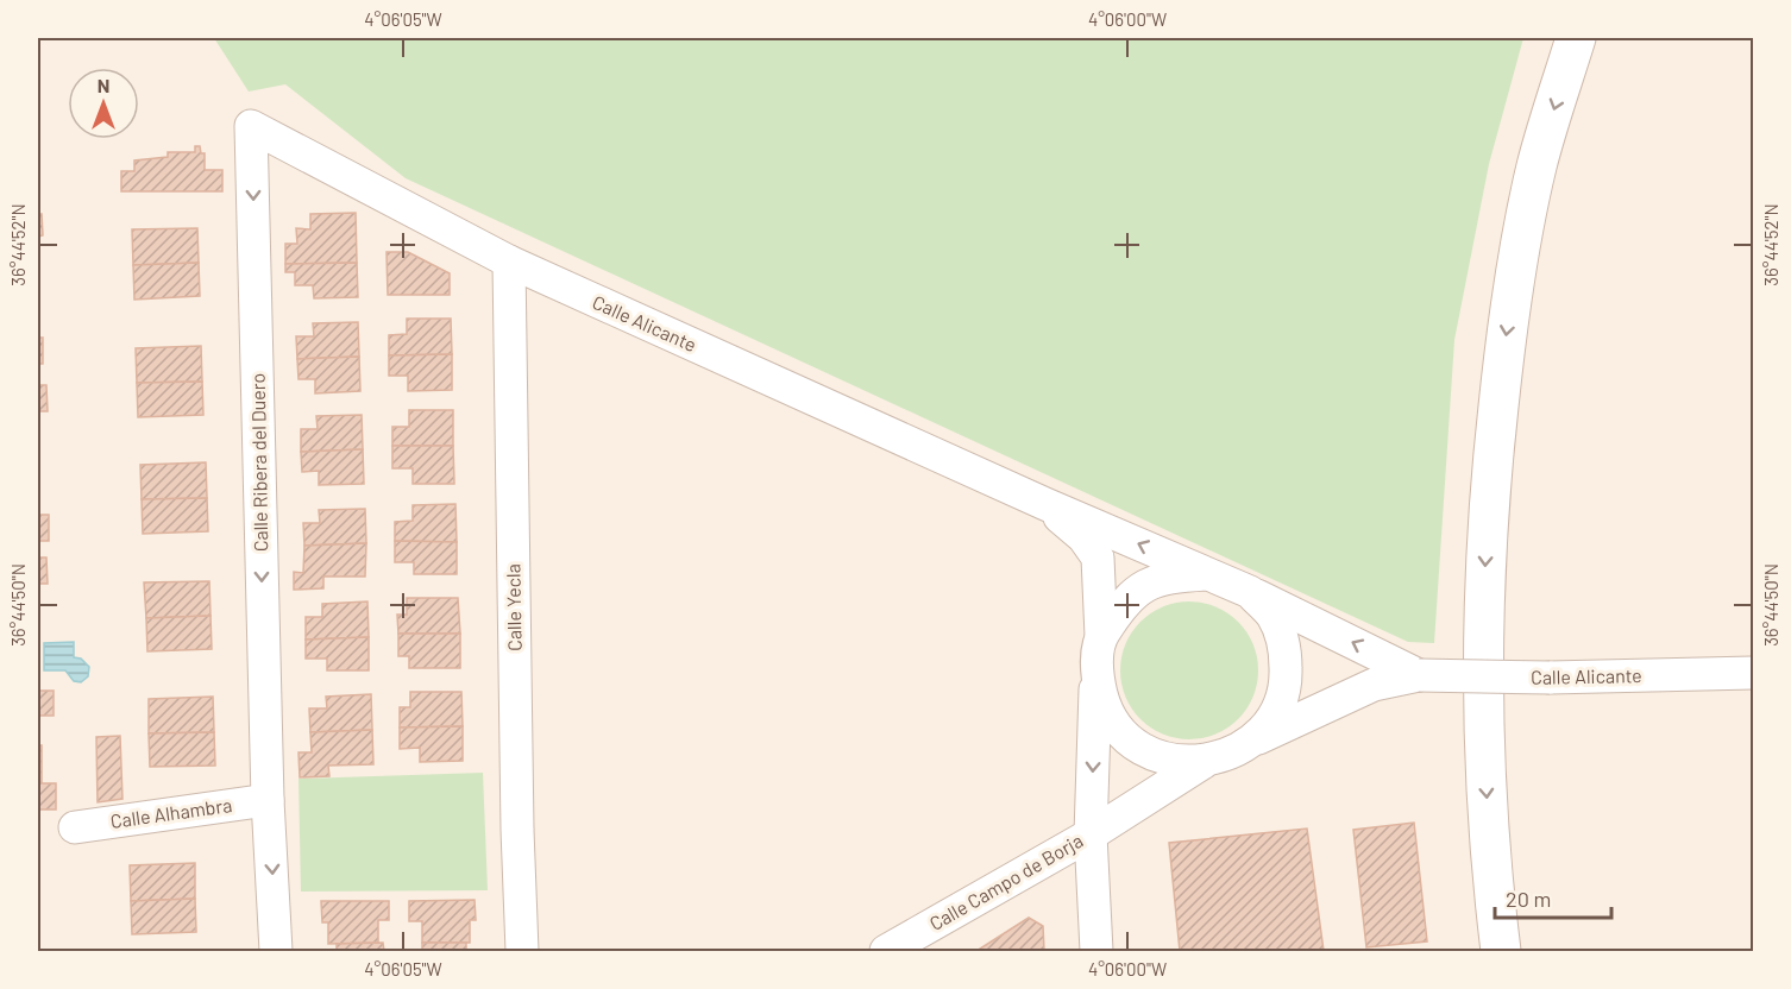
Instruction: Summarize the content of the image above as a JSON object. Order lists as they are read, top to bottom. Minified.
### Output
{"streets":{"street":["Calle Alicante","Calle Ribera del Duero","Calle Yecla","Calle Alhambra","Calle Campo de Borja"]},"crossings":[["Calle Alicante","Calle Ribera del Duero"],["Calle Alicante","Calle Yecla"],["Calle Alicante","Calle Campo de Borja"],["Calle Ribera del Duero","Calle Alhambra"]],"one_way":["Calle Ribera del Duero"],"scale_bar":"20 m","north":"top","coordinates":["4°06'05\"W","4°06'00\"W","36°44'52\"N","36°44'50\"N"]}
